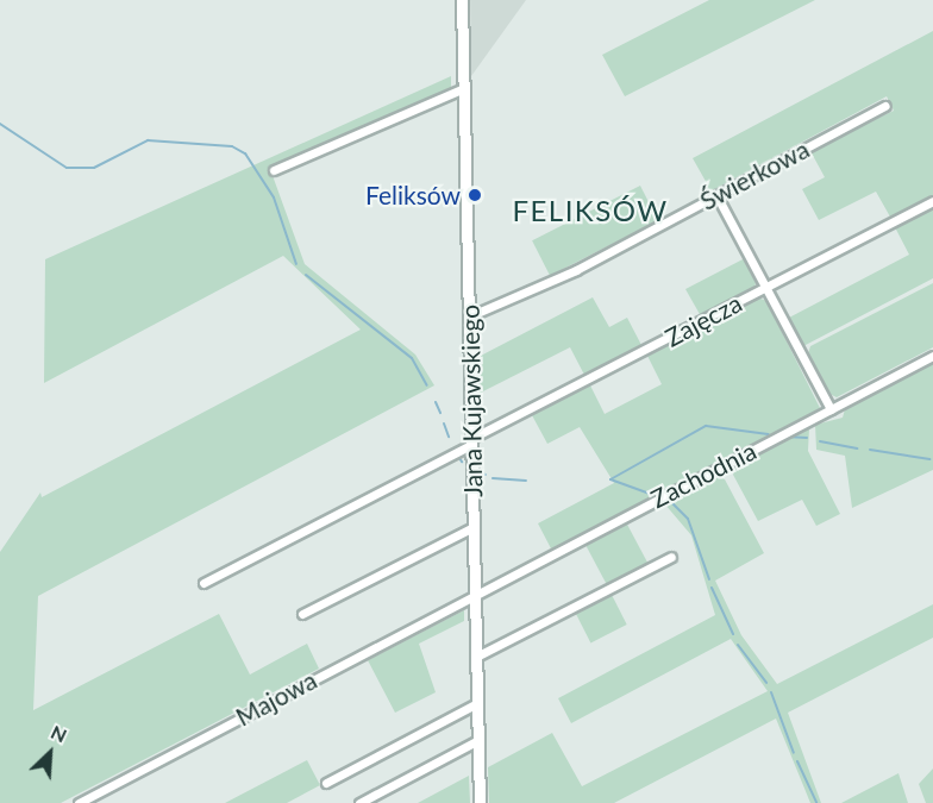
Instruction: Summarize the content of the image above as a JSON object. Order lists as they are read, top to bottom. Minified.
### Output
{"streets":{"main road":["Jana Kujawskiego"],"street":["Świerkowa","Zajęcza","Zachodnia","Majowa"]},"crossings":[["Świerkowa","Jana Kujawskiego"],["Zajęcza","Jana Kujawskiego"],["Jana Kujawskiego","Zachodnia"],["Jana Kujawskiego","Majowa"],["Zachodnia","Majowa"]],"districts":["FELIKSÓW"],"places":["Feliksów"],"north":"top right"}
